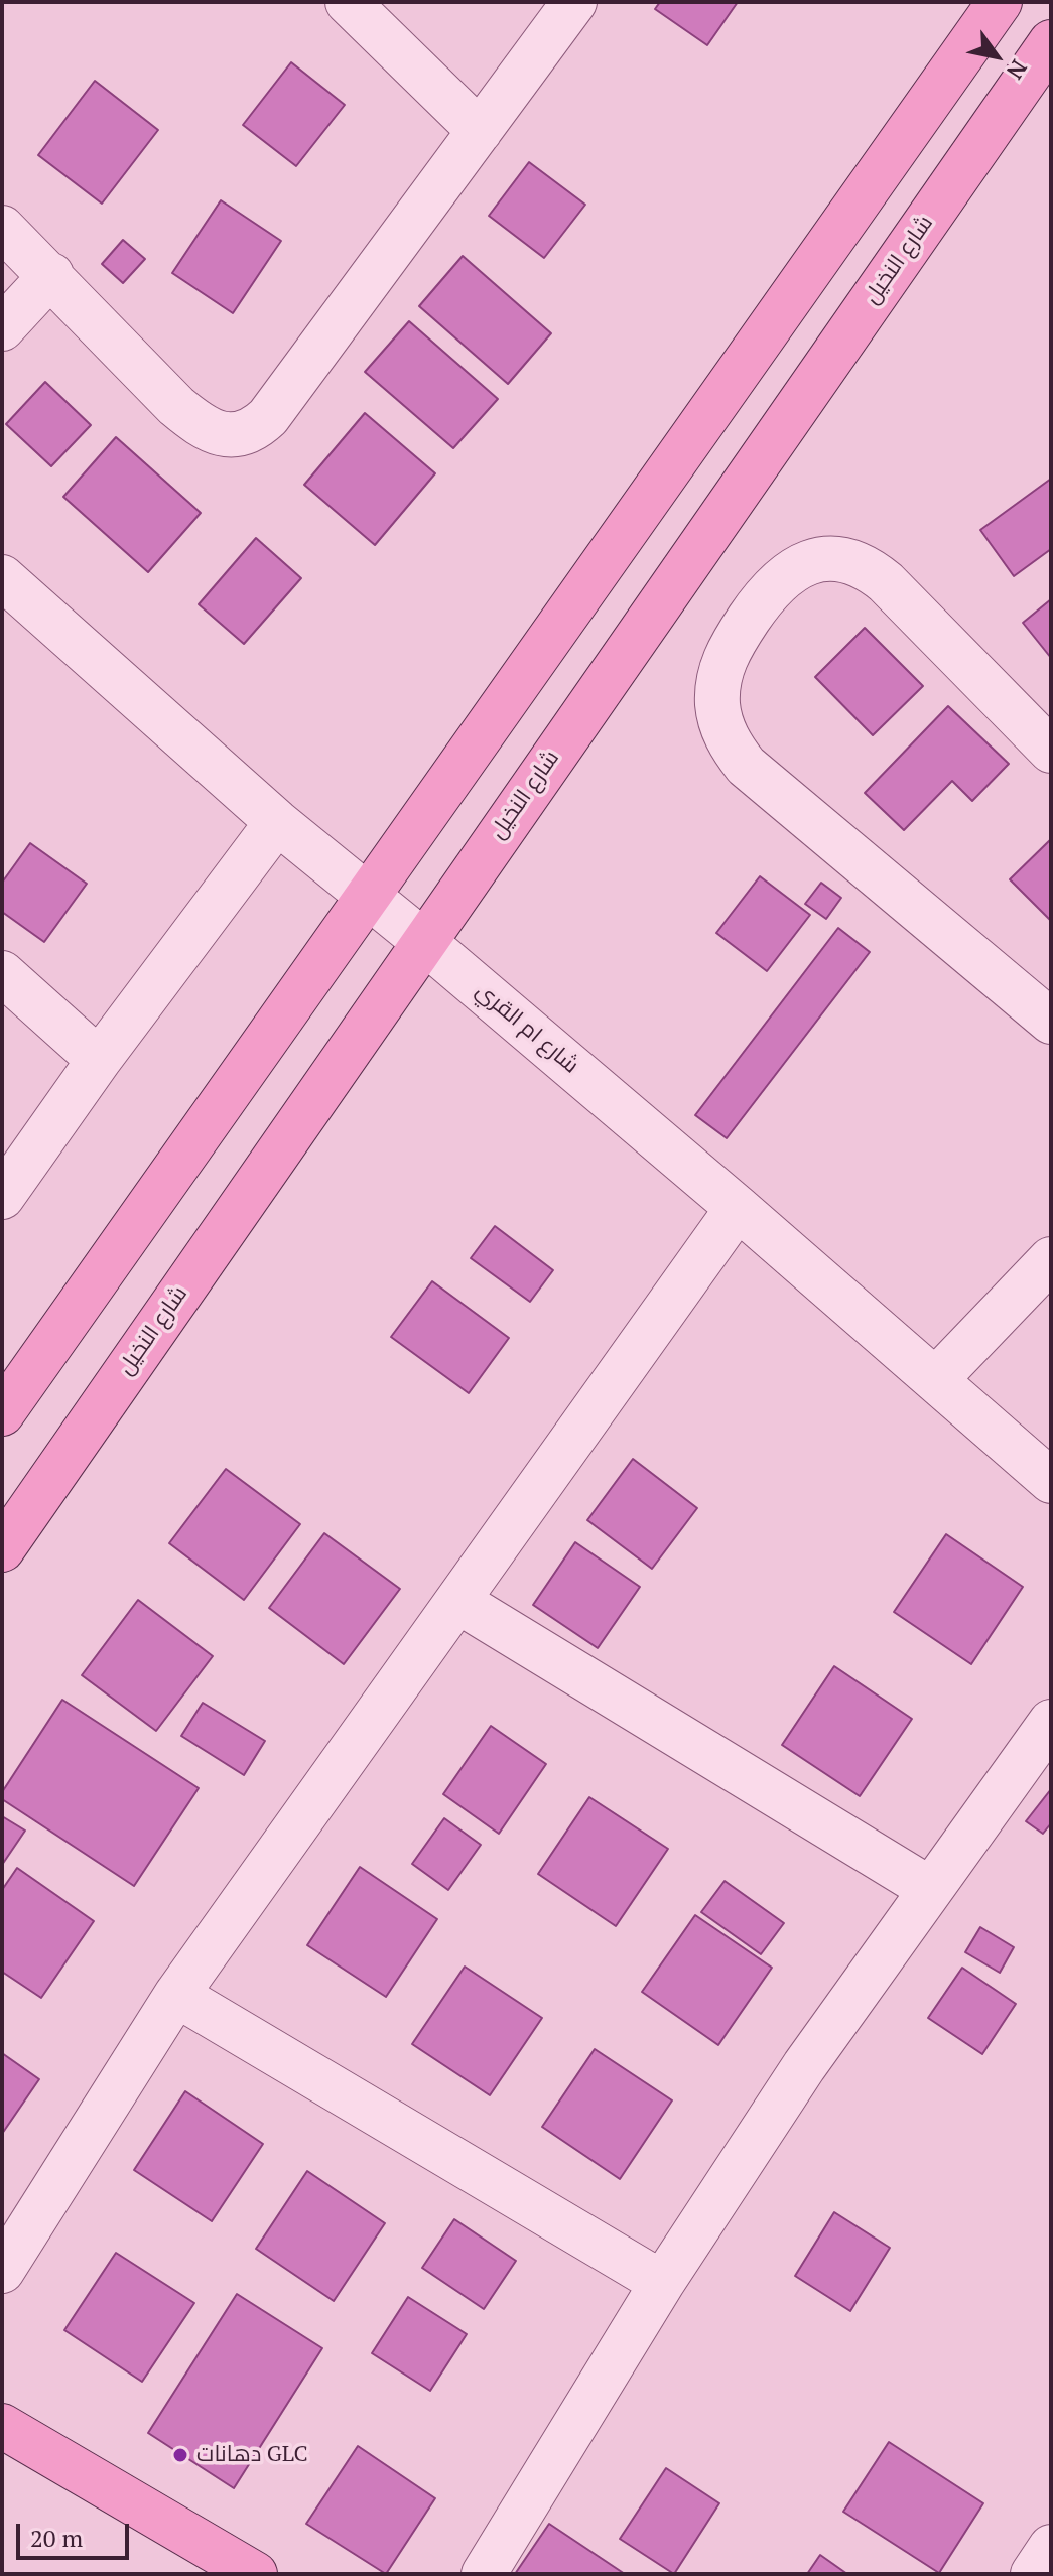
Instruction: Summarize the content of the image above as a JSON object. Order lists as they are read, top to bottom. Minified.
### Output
{"streets":{"main road":["شارع النخيل"],"street":["شارع ام القري"]},"crossings":[["شارع النخيل","شارع ام القري"]],"places":["دهانات GLC"],"scale_bar":"20 m","north":"bottom right"}
